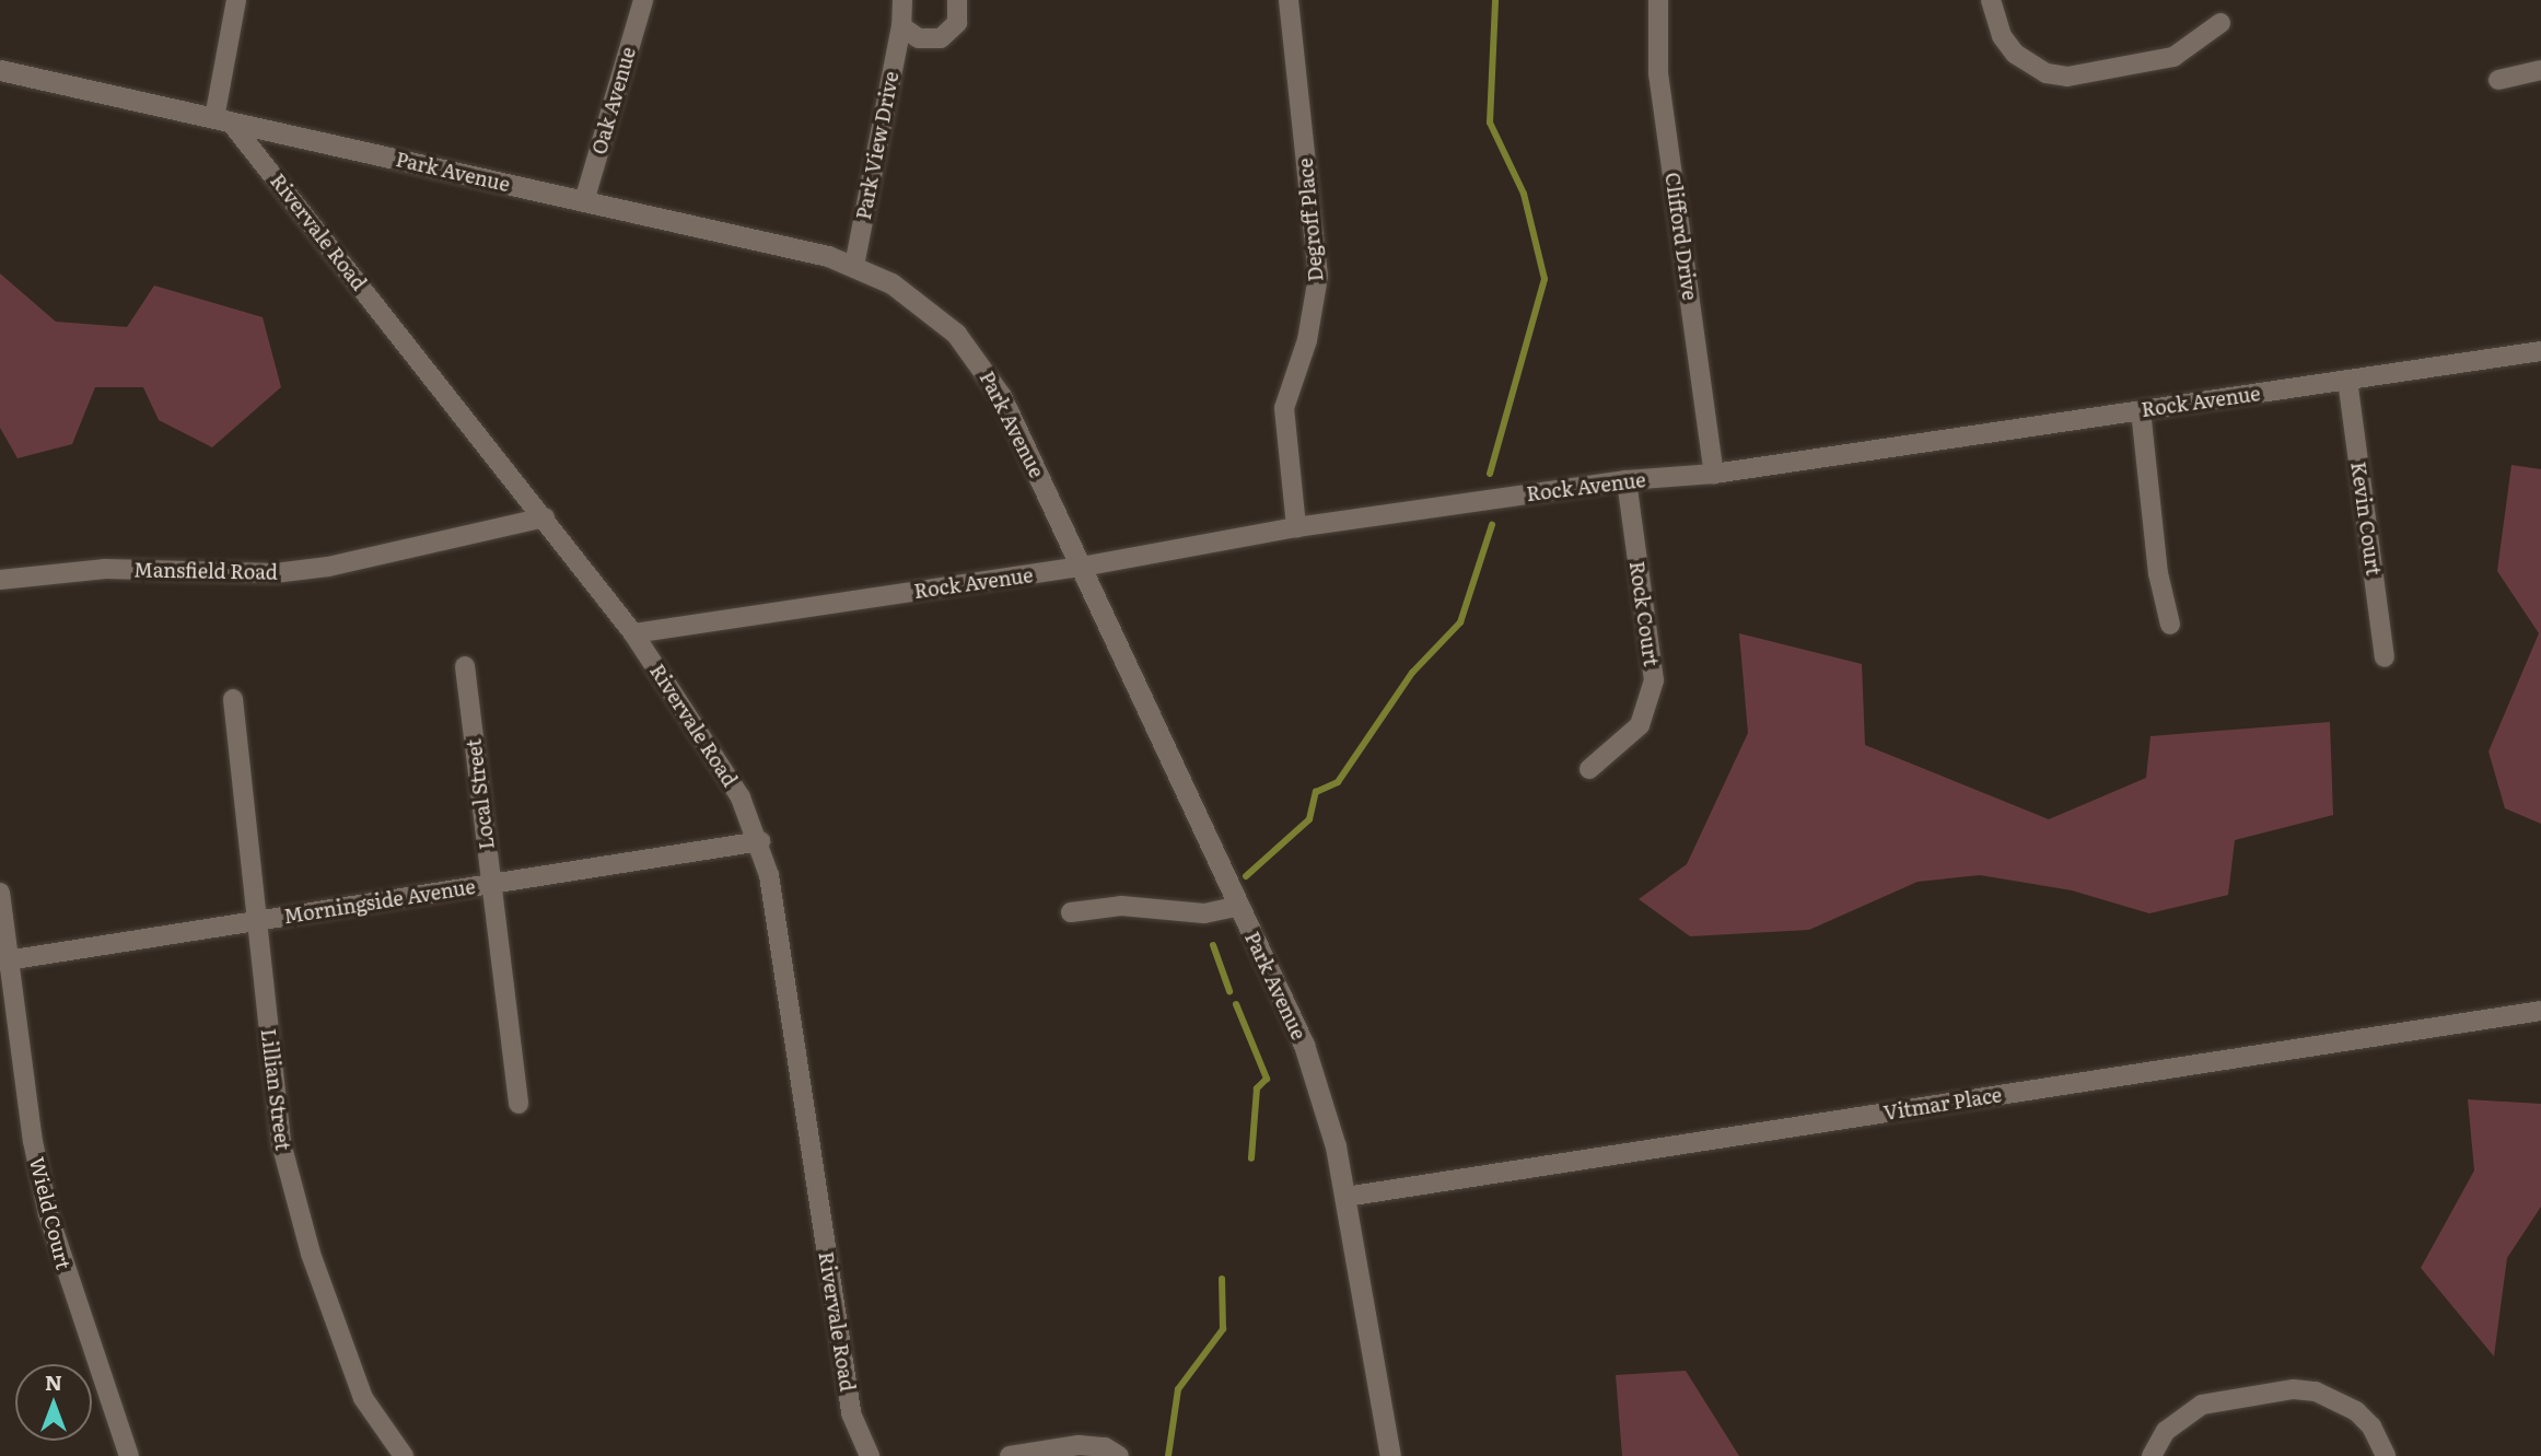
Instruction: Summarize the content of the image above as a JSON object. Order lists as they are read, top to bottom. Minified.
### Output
{"streets":{"street":["Oak Avenue","Park View Drive","Park Avenue","Degroff Place","Rivervale Road","Clifford Drive","Rock Avenue","Kevin Court","Mansfield Road","Rock Court","Local Street","Morningside Avenue","Lillian Street","Vitmar Place","Wield Court"]},"crossings":[["Oak Avenue","Park Avenue"],["Park View Drive","Park Avenue"],["Park Avenue","Rivervale Road"],["Park Avenue","Rock Avenue"],["Park Avenue","Vitmar Place"],["Degroff Place","Rock Avenue"],["Rivervale Road","Rock Avenue"],["Rivervale Road","Mansfield Road"],["Rivervale Road","Morningside Avenue"],["Clifford Drive","Rock Avenue"],["Rock Avenue","Kevin Court"],["Rock Avenue","Rock Court"],["Local Street","Morningside Avenue"],["Morningside Avenue","Lillian Street"],["Morningside Avenue","Wield Court"]],"north":"top"}
